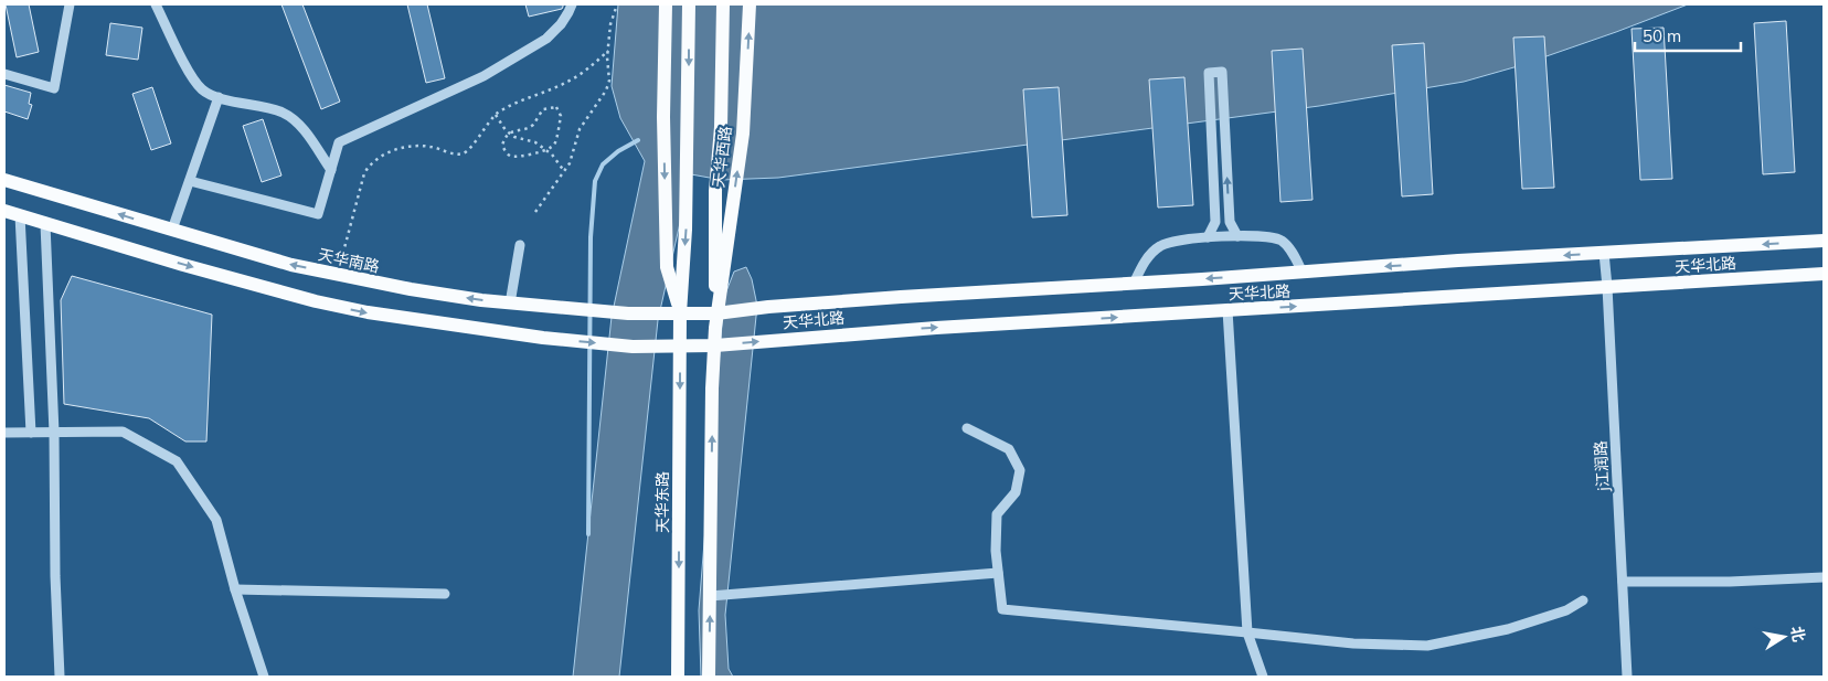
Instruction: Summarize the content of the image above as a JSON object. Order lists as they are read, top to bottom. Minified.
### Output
{"streets":{"main road":["天华西路","天华南路","天华北路","天华东路"],"street":["j江润路"]},"crossings":[["天华西路","天华南路"],["天华西路","天华北路"],["天华西路","天华东路"],["天华南路","天华北路"],["天华南路","天华东路"],["天华北路","j江润路"],["天华北路","天华东路"]],"scale_bar":"50 m","north":"right"}
